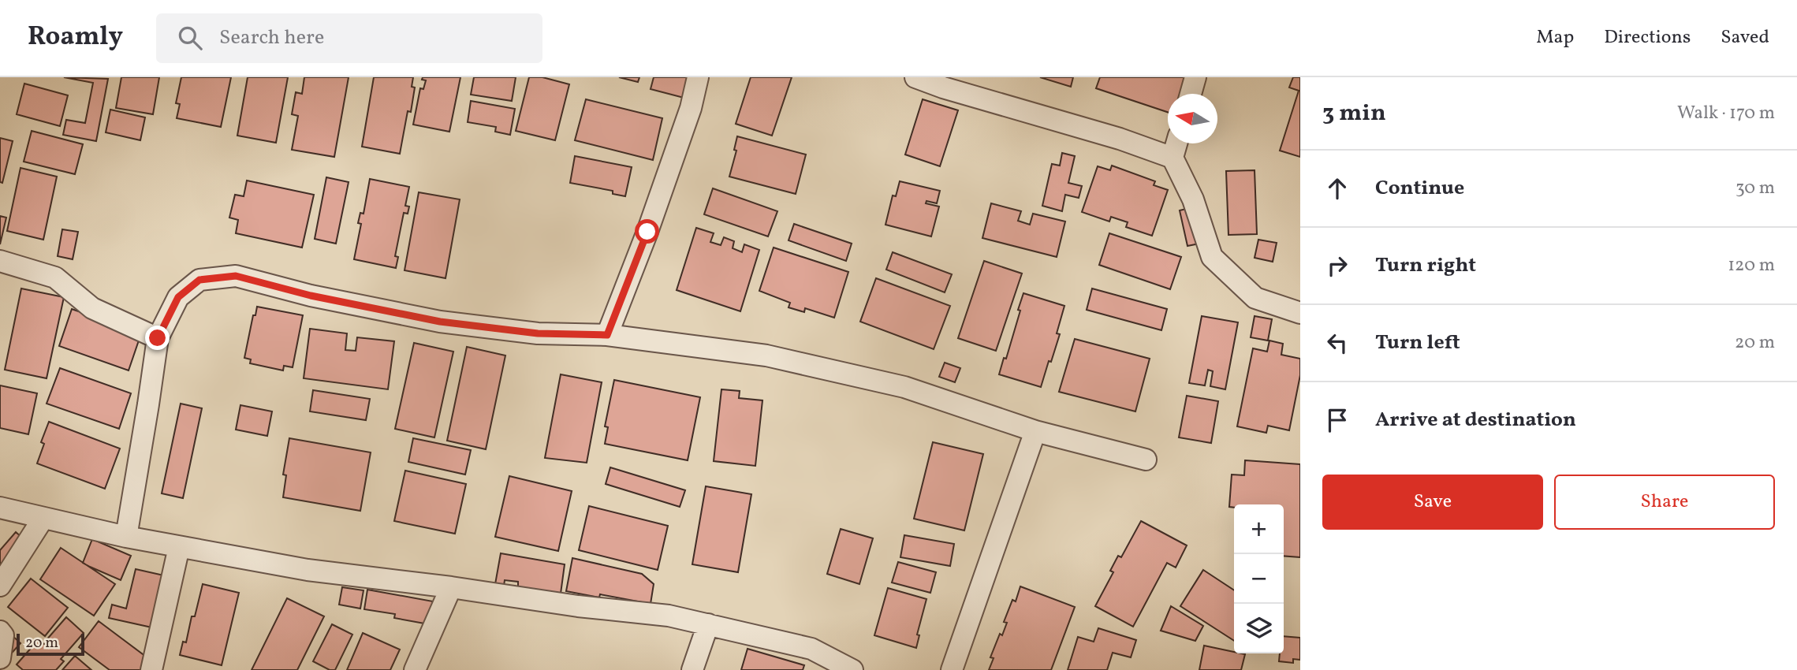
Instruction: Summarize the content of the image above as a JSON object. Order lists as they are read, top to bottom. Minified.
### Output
{"scale_bar":"20 m","north":"left","page":{"header":"Roamly","search":"Search here","nav":["Map","Directions","Saved"],"heading":["3 min","Walk · 170 m"],"list":[["Continue","30 m"],["Turn right","120 m"],["Turn left","20 m"],"Arrive at destination"],"buttons":["Save","Share"],"map_buttons":["+","−"],"scale":"20 m"}}
